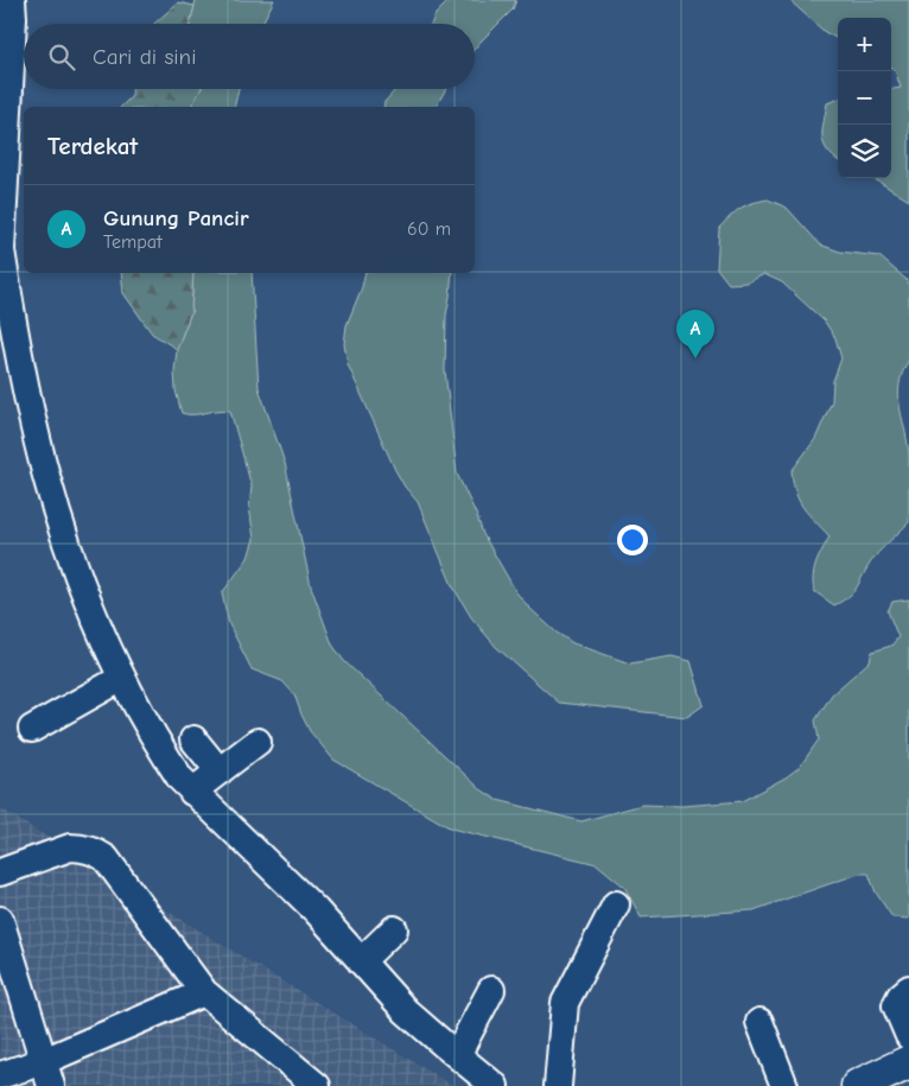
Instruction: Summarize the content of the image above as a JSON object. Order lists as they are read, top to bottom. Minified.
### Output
{"page":{"map_buttons":["+","−"],"search":"Cari di sini","heading":"Terdekat","list":[{"mark":"A","name":"Gunung Pancir","note":"Tempat","value":"60 m"}],"pins":"A"}}
